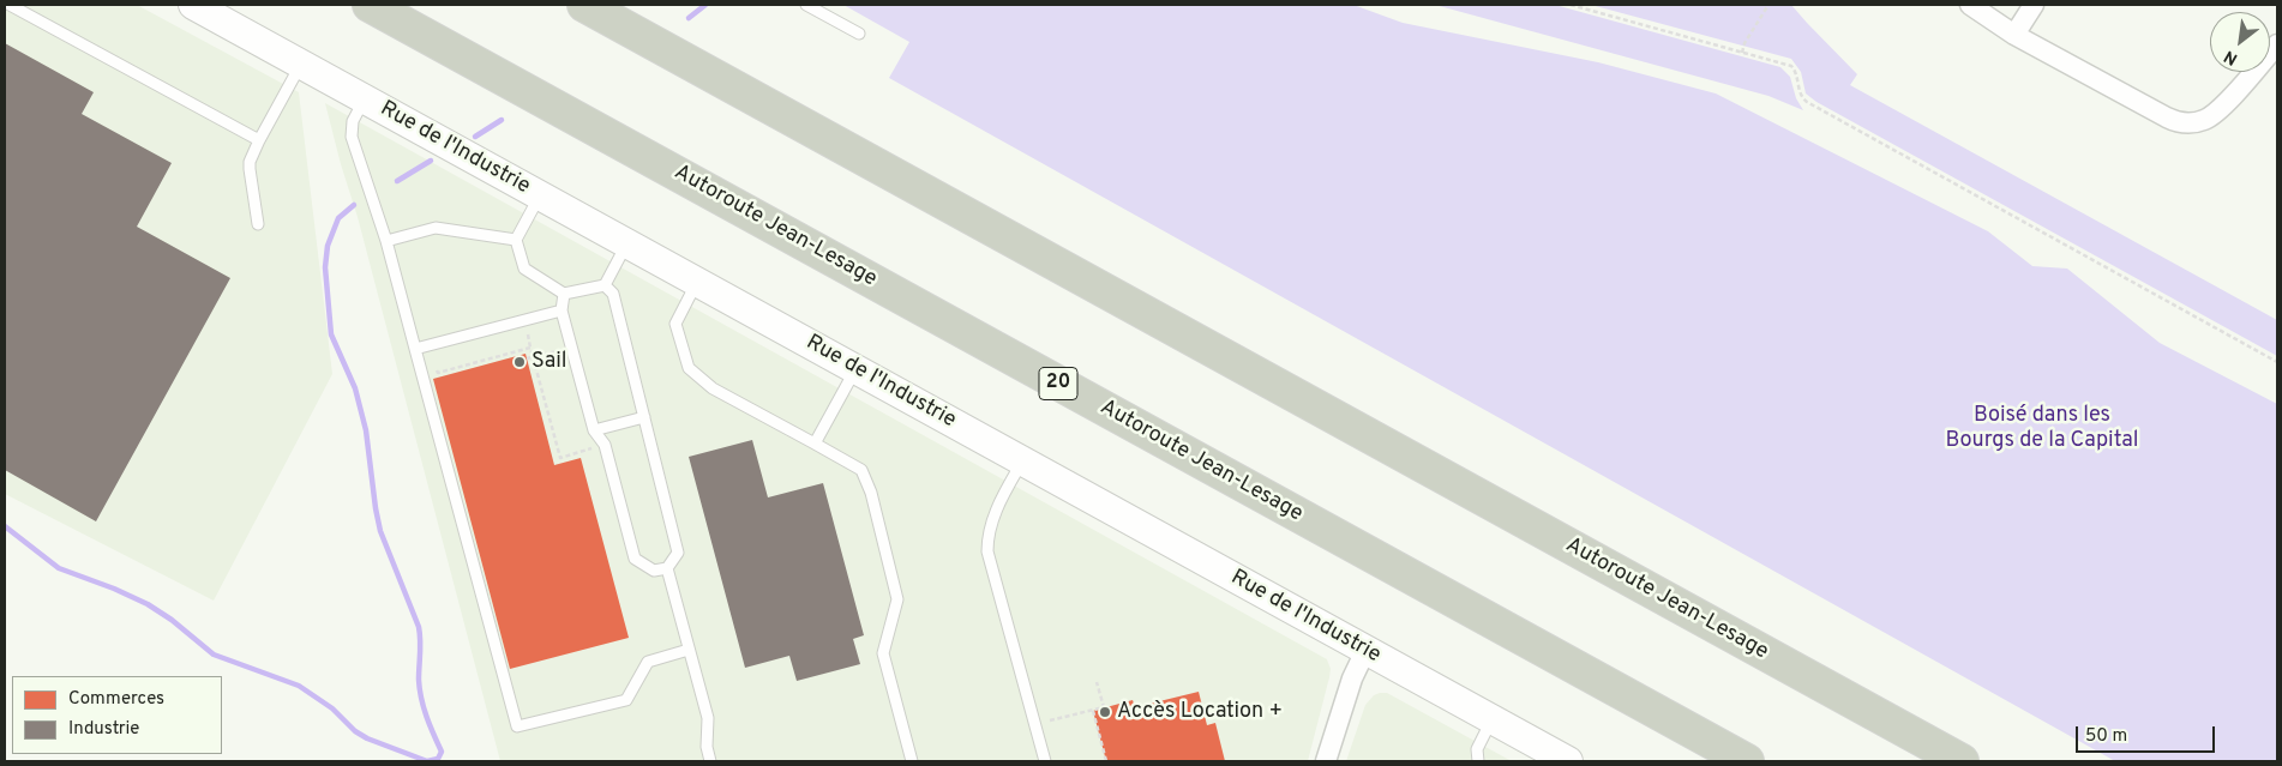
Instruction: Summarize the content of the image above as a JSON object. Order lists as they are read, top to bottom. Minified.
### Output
{"streets":{"highway":["Autoroute Jean-Lesage","20"],"street":["Rue de l'Industrie"]},"parks":["Boisé dans les Bourgs de la Capital"],"places":["Sail","Accès Location +"],"legend":["Commerces","Industrie"],"scale_bar":"50 m","north":"bottom left"}
